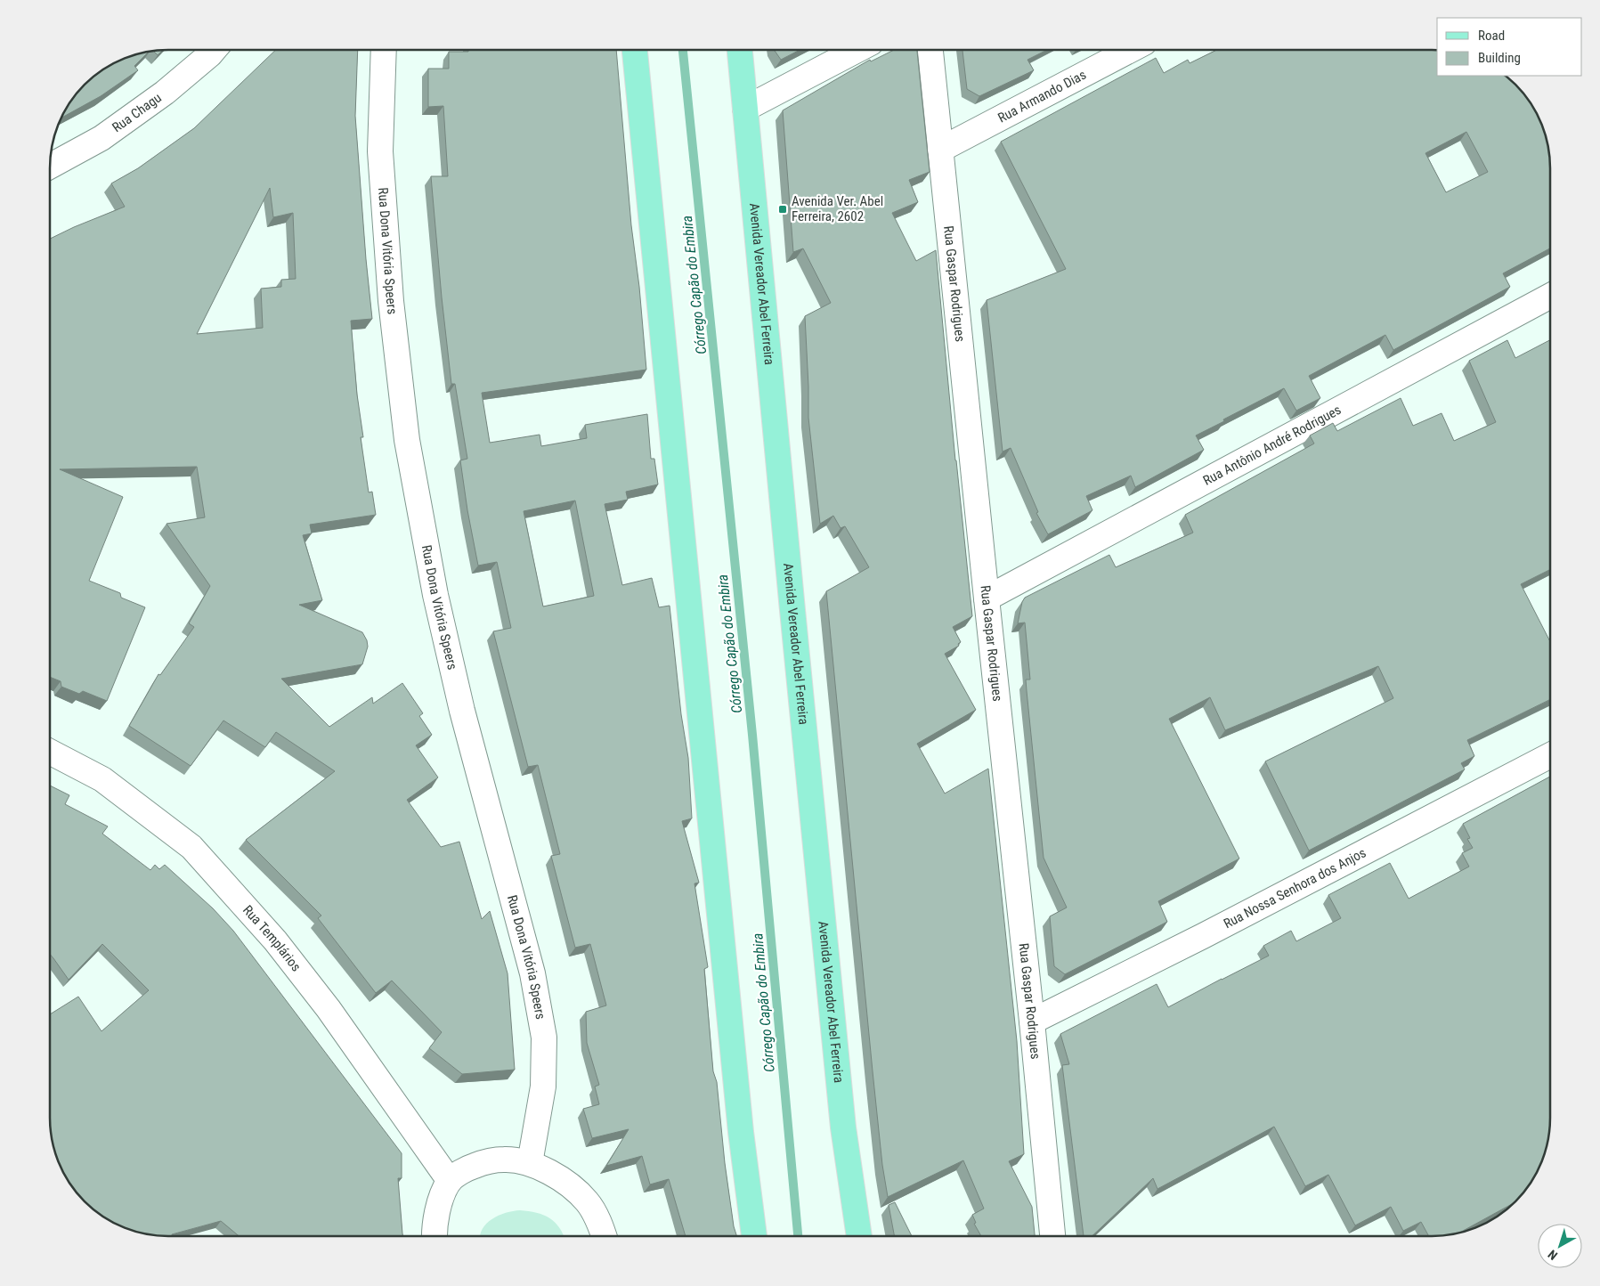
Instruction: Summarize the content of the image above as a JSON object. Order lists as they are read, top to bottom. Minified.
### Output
{"streets":{"main road":["Avenida Vereador Abel Ferreira"],"street":["Rua Armando Dias","Rua Chagu","Rua Dona Vitória Speers","Rua Gaspar Rodrigues","Rua Antônio André Rodrigues","Rua Nossa Senhora dos Anjos","Rua Templários"]},"crossings":[["Rua Armando Dias","Rua Gaspar Rodrigues"],["Rua Gaspar Rodrigues","Rua Antônio André Rodrigues"],["Rua Gaspar Rodrigues","Rua Nossa Senhora dos Anjos"]],"water":["Córrego Capão do Embira"],"places":{"transit":["Avenida Ver. Abel Ferreira, 2602"]},"legend":["Road","Building"],"north":"bottom left"}
